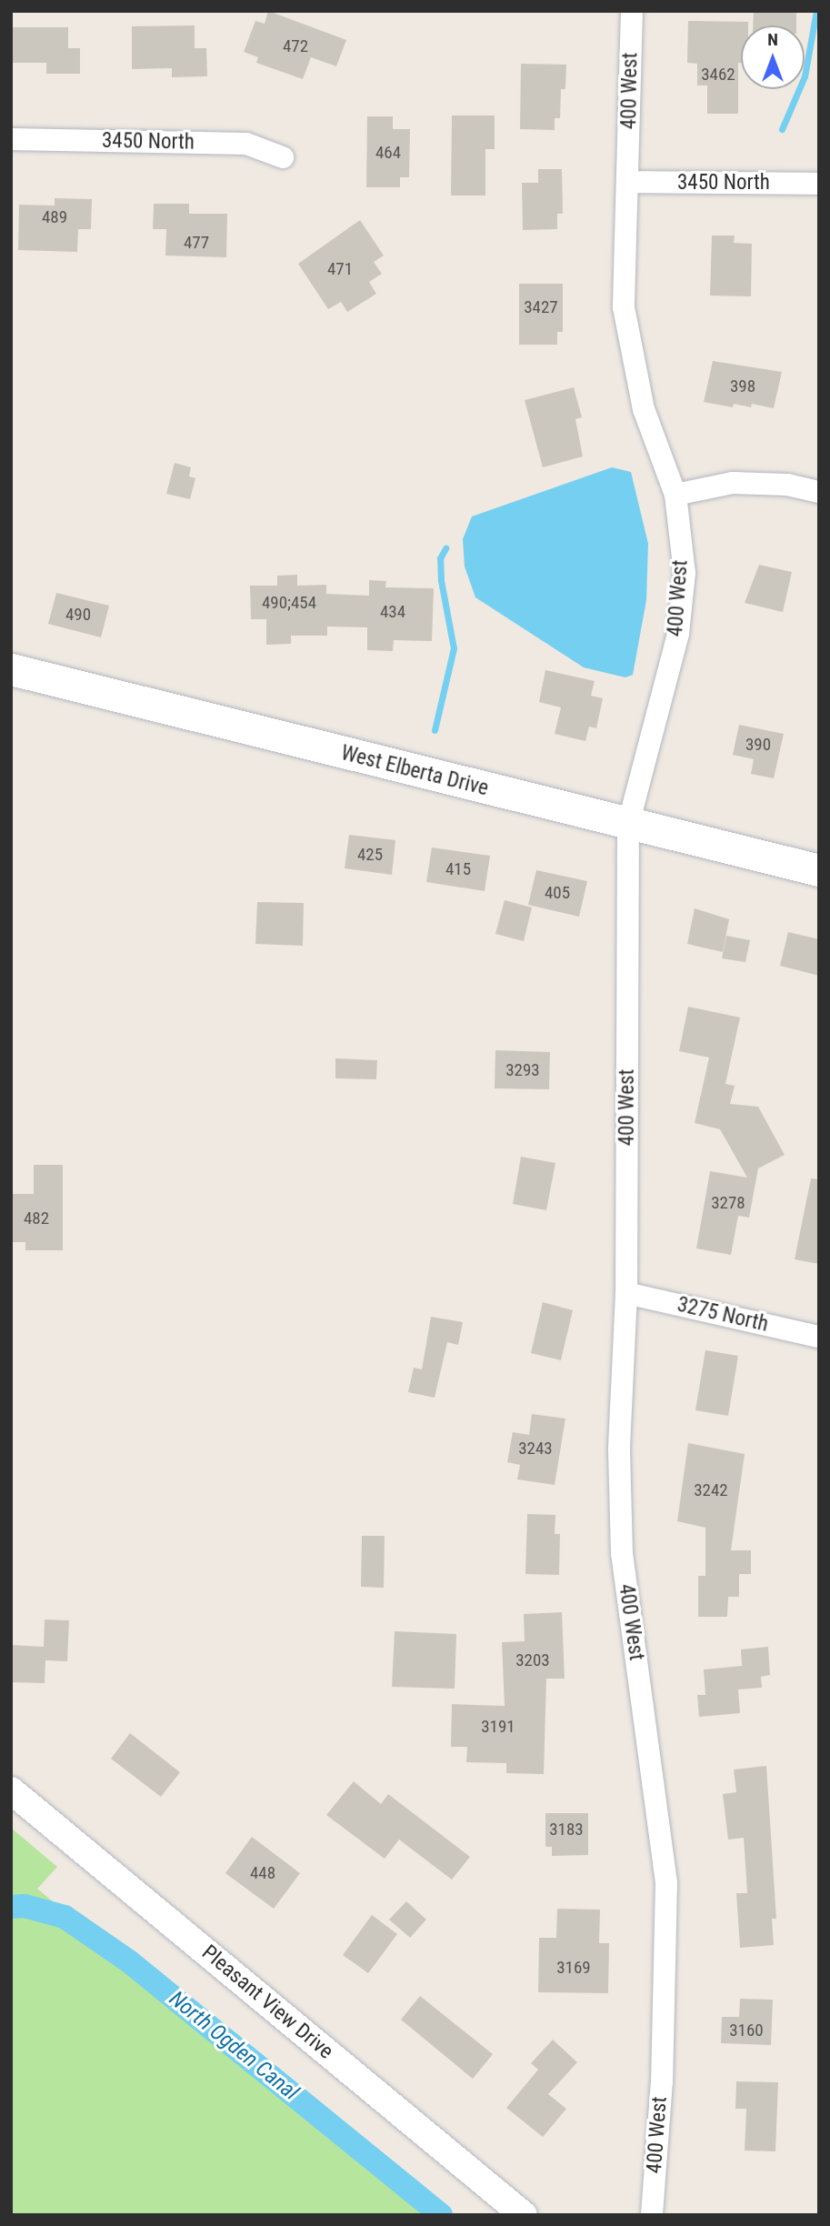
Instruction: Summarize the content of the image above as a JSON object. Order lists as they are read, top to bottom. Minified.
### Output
{"streets":{"main road":["West Elberta Drive"],"street":["400 West","3450 North","3275 North","Pleasant View Drive"]},"crossings":[["400 West","3450 North"],["400 West","West Elberta Drive"],["400 West","3275 North"]],"water":["North Ogden Canal"],"house_numbers":["472","3462","464","489","477","471","3427","398","490;454","434","490","390","425","415","405","3293","3278","482","3243","3242","3203","3191","3183","448","3169","3160"],"north":"top"}
